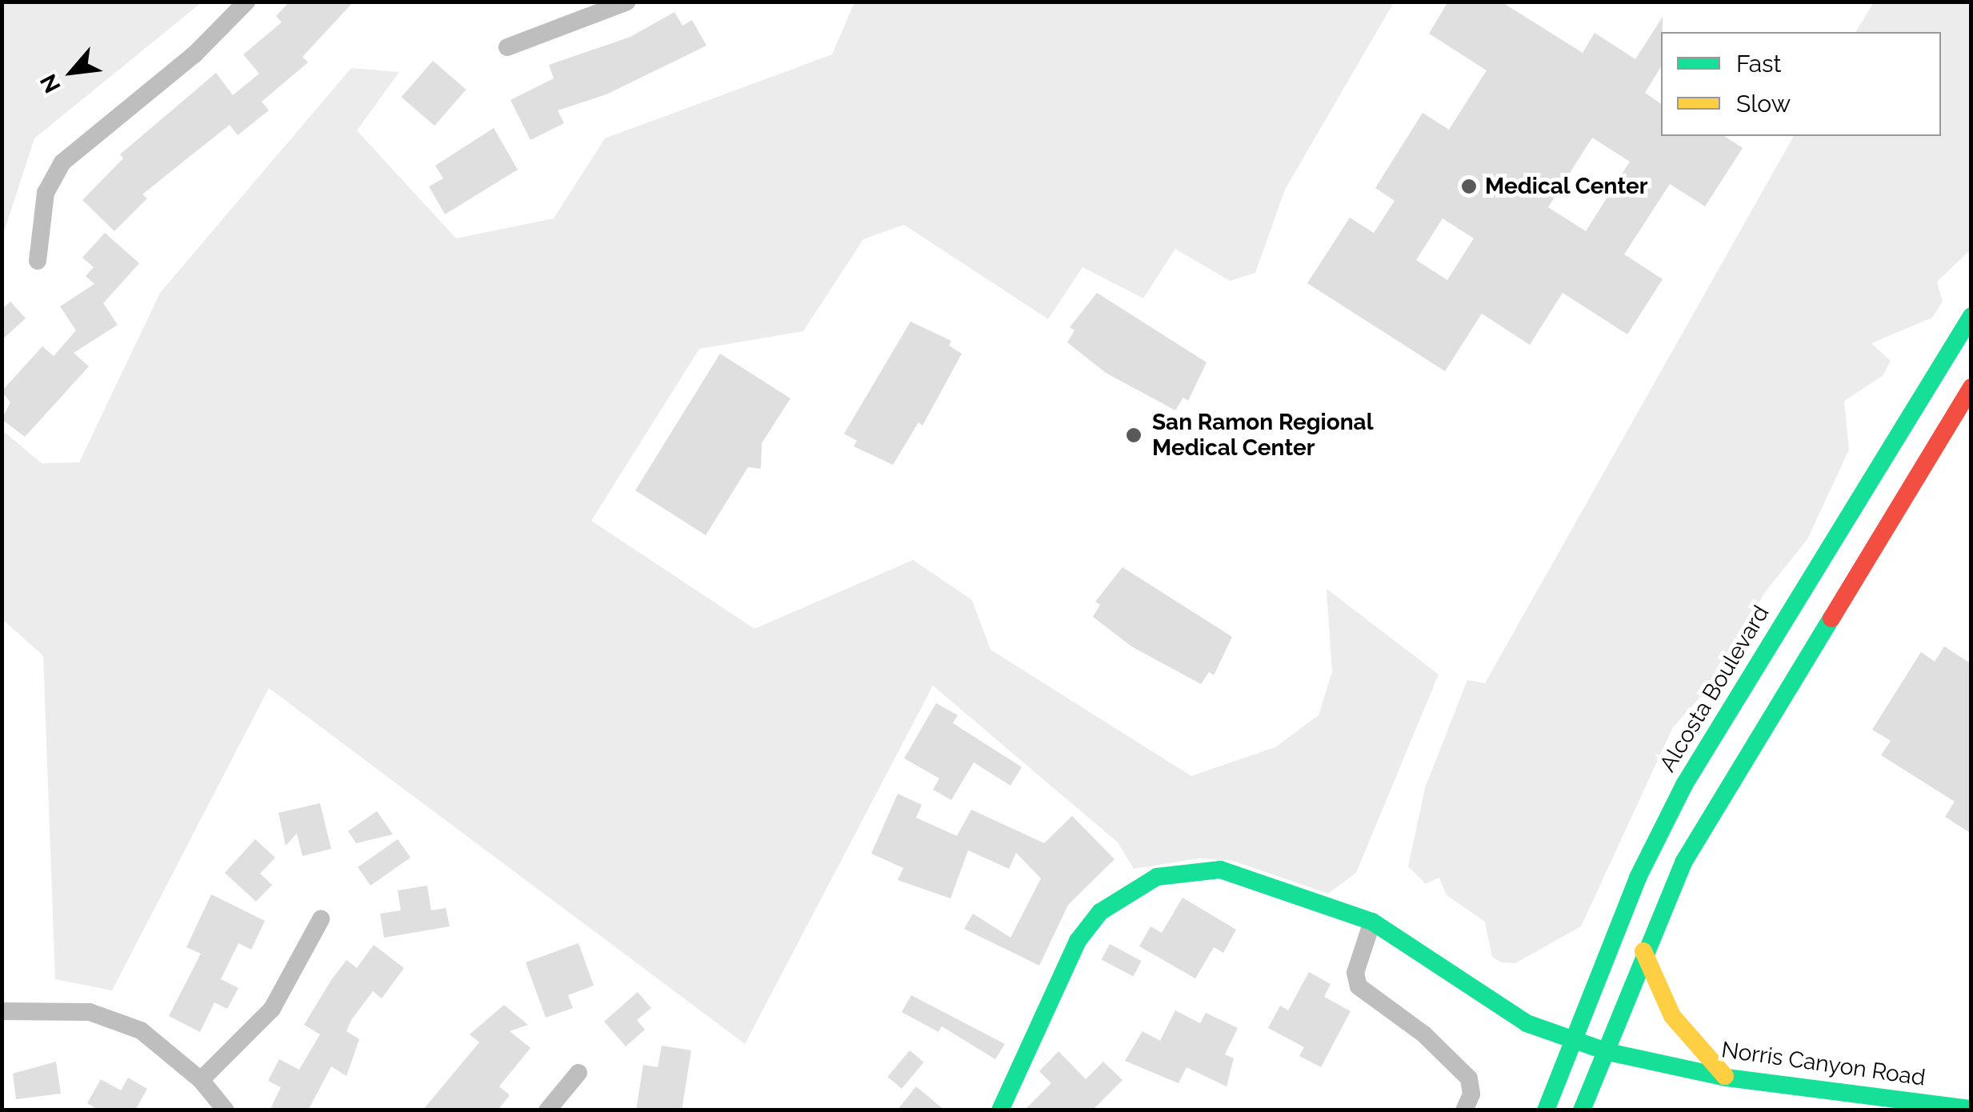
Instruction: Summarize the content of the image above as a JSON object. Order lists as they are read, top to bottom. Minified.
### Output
{"streets":{"main road":["Alcosta Boulevard","Norris Canyon Road"]},"crossings":[["Alcosta Boulevard","Norris Canyon Road"]],"places":["Medical Center","San Ramon Regional Medical Center"],"legend":["Fast","Slow"],"north":"bottom left"}
